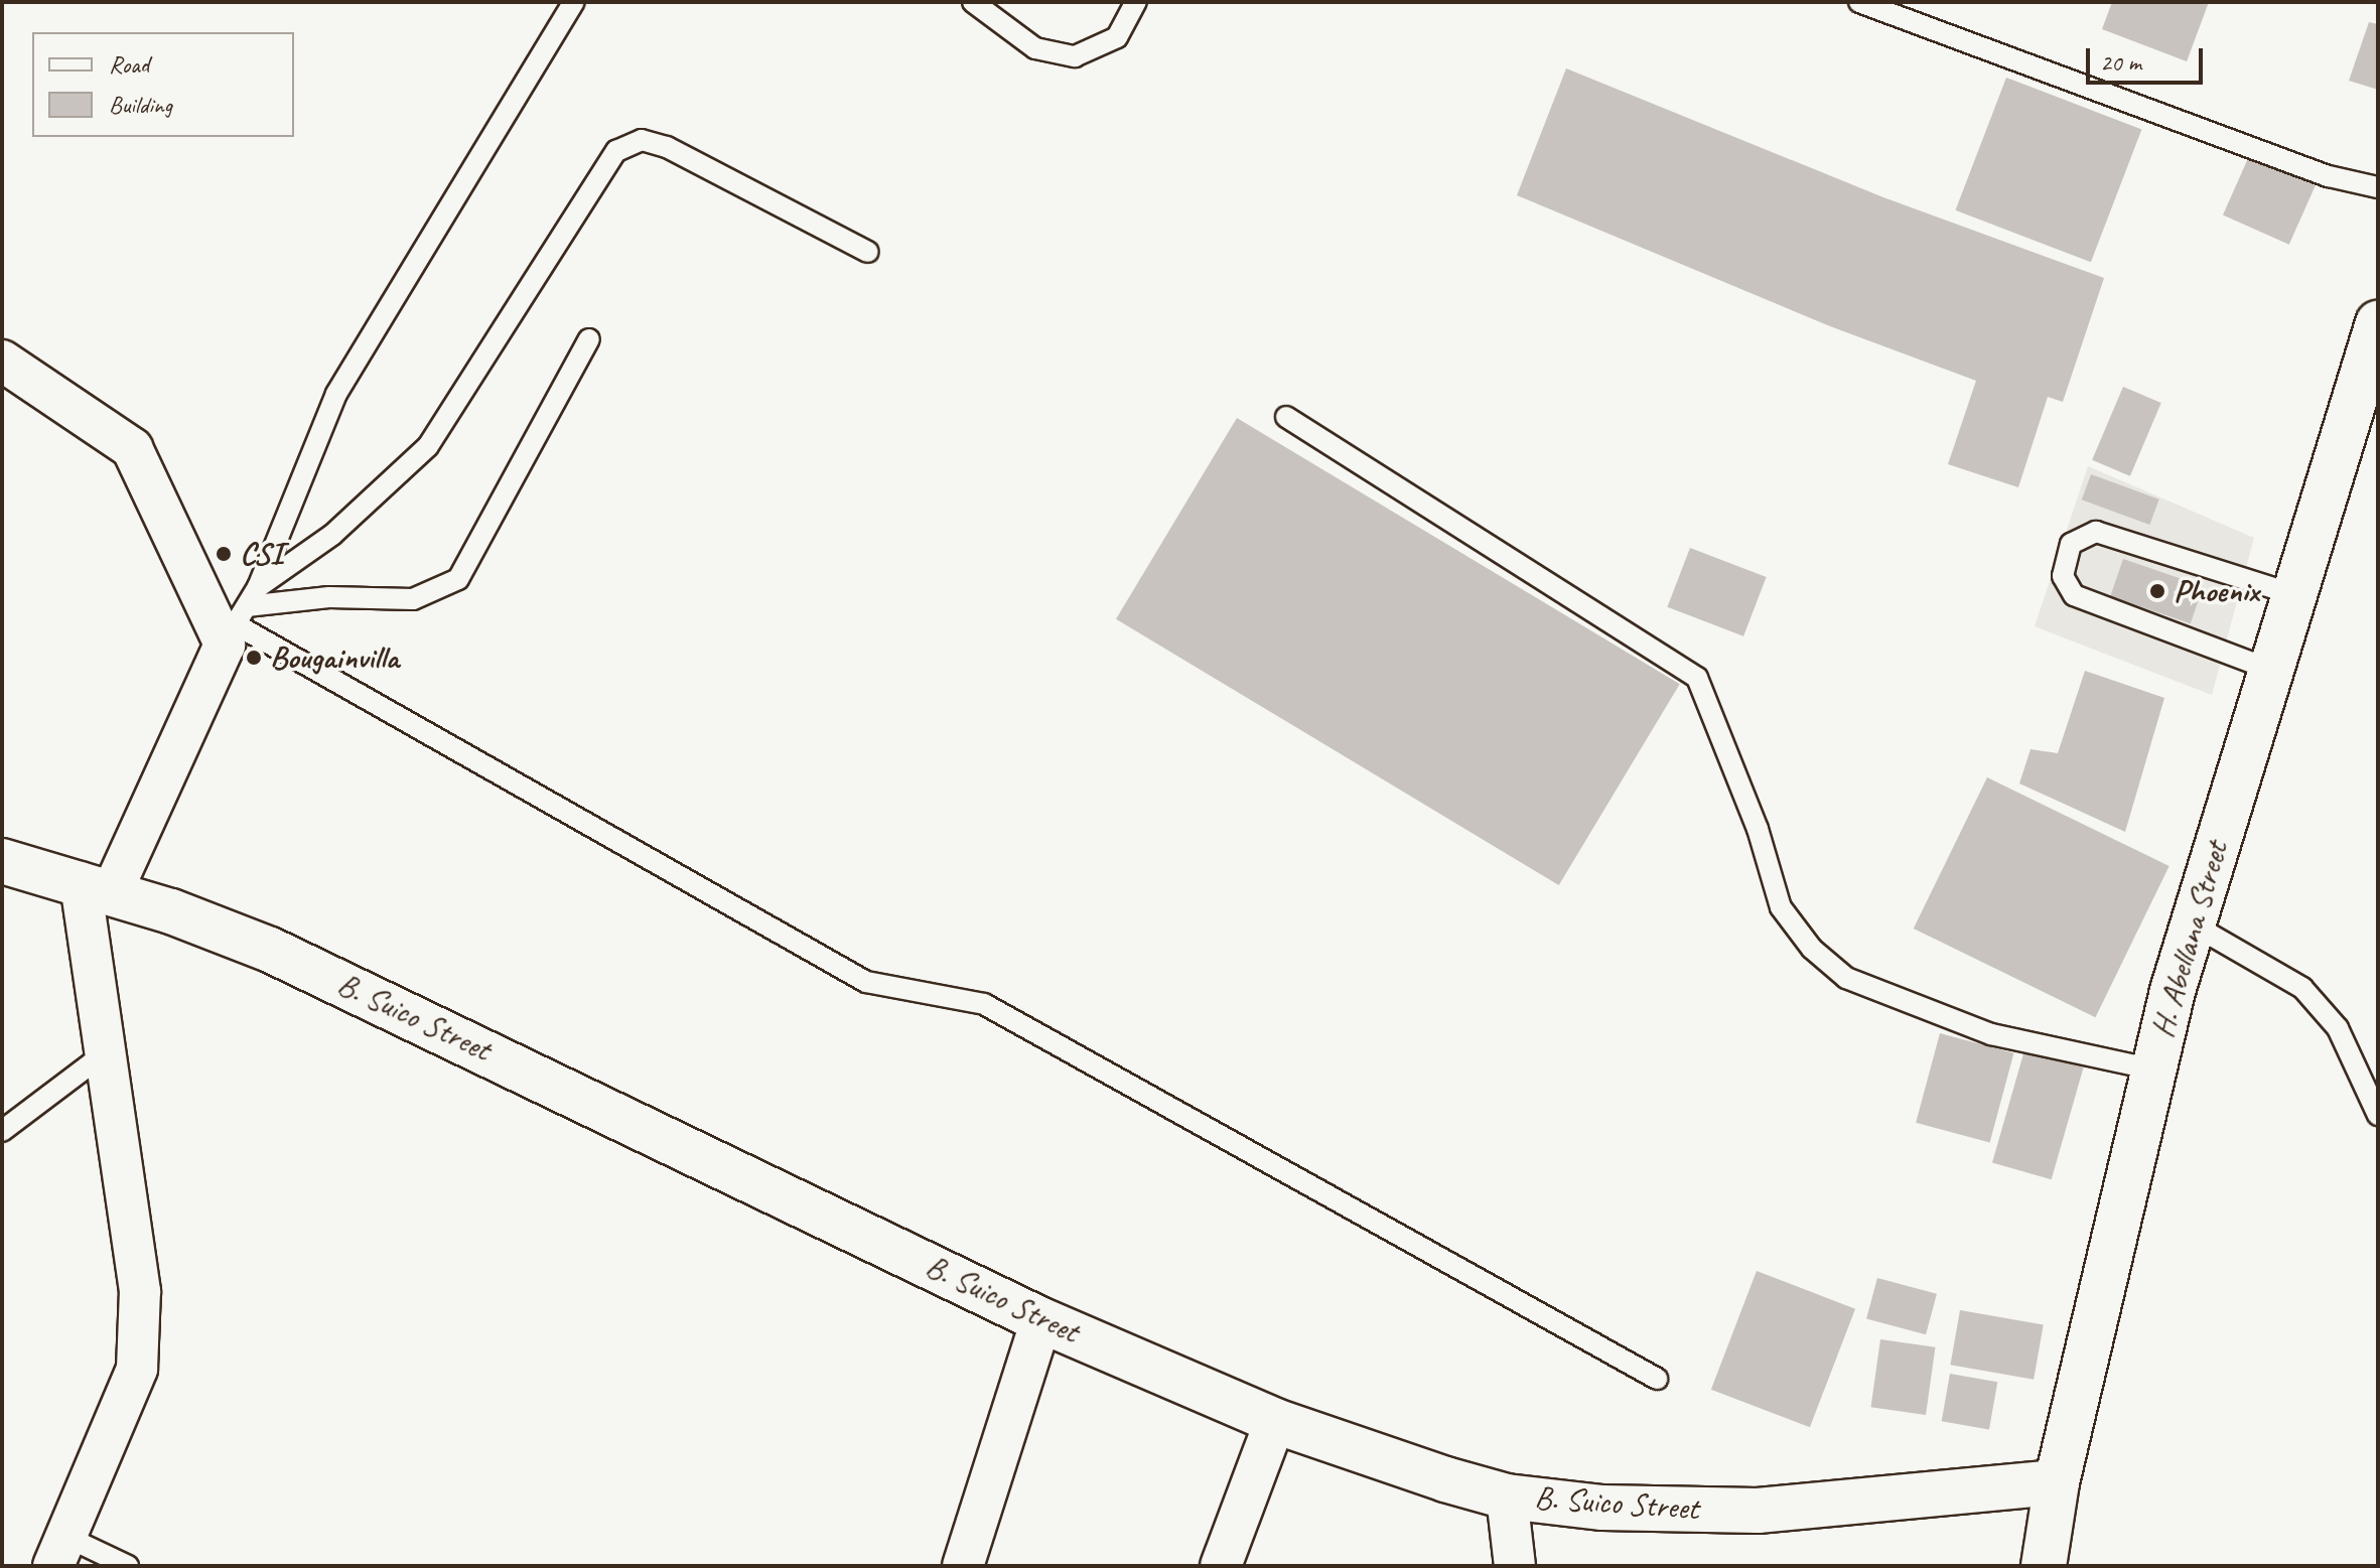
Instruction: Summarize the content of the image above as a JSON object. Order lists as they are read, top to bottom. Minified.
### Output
{"streets":{"street":["H. Abellana Street","B. Suico Street"]},"crossings":[["H. Abellana Street","B. Suico Street"]],"places":["CSI","Phoenix","Bougainvilla"],"legend":["Road","Building"],"scale_bar":"20 m"}
